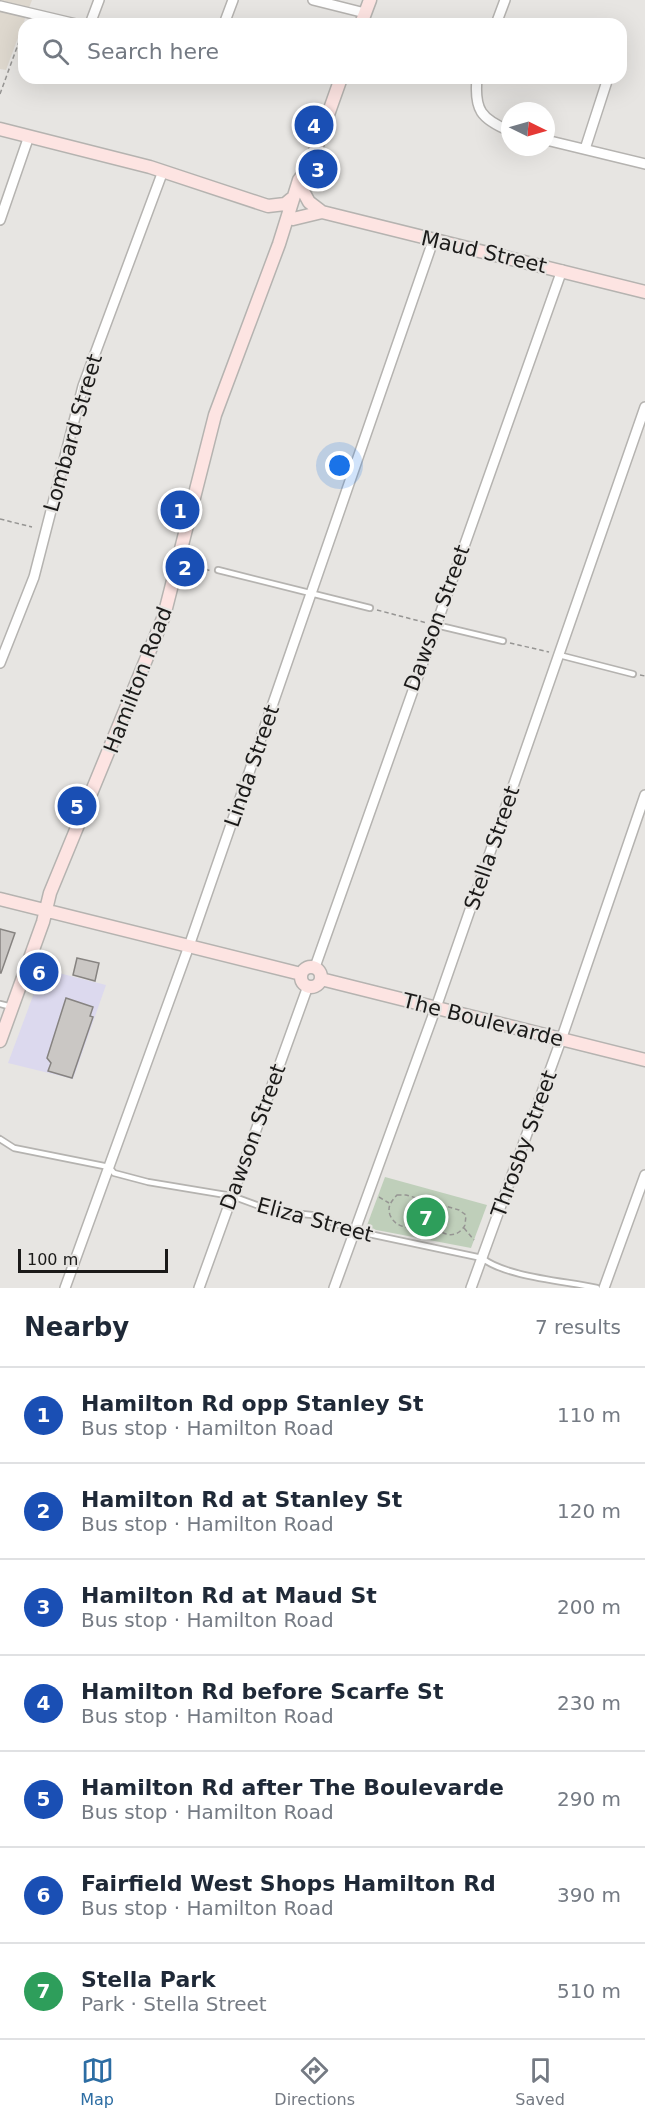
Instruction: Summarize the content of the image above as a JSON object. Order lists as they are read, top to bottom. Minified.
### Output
{"streets":{"street":["Maud Street","Lombard Street","Dawson Street","Hamilton Road","Linda Street","Stella Street","The Boulevarde","Throsby Street"],"lane":["Eliza Street"]},"crossings":[["Maud Street","Dawson Street"],["Maud Street","Hamilton Road"],["Maud Street","Linda Street"],["Dawson Street","The Boulevarde"],["Dawson Street","Eliza Street"],["Linda Street","Eliza Street"],["Stella Street","The Boulevarde"],["Stella Street","Eliza Street"],["The Boulevarde","Throsby Street"],["Throsby Street","Eliza Street"]],"scale_bar":"100 m","north":"right","page":{"search":"Search here","pins":["4","3","1","2","5","6","7"],"scale":"100 m","heading":["Nearby","7 results"],"list":[{"mark":"1","name":"Hamilton Rd opp Stanley St","note":"Bus stop · Hamilton Road","value":"110 m"},{"mark":"2","name":"Hamilton Rd at Stanley St","note":"Bus stop · Hamilton Road","value":"120 m"},{"mark":"3","name":"Hamilton Rd at Maud St","note":"Bus stop · Hamilton Road","value":"200 m"},{"mark":"4","name":"Hamilton Rd before Scarfe St","note":"Bus stop · Hamilton Road","value":"230 m"},{"mark":"5","name":"Hamilton Rd after The Boulevarde","note":"Bus stop · Hamilton Road","value":"290 m"},{"mark":"6","name":"Fairfield West Shops Hamilton Rd","note":"Bus stop · Hamilton Road","value":"390 m"},{"mark":"7","name":"Stella Park","note":"Park · Stella Street","value":"510 m"}],"nav":["Map","Directions","Saved"]}}
